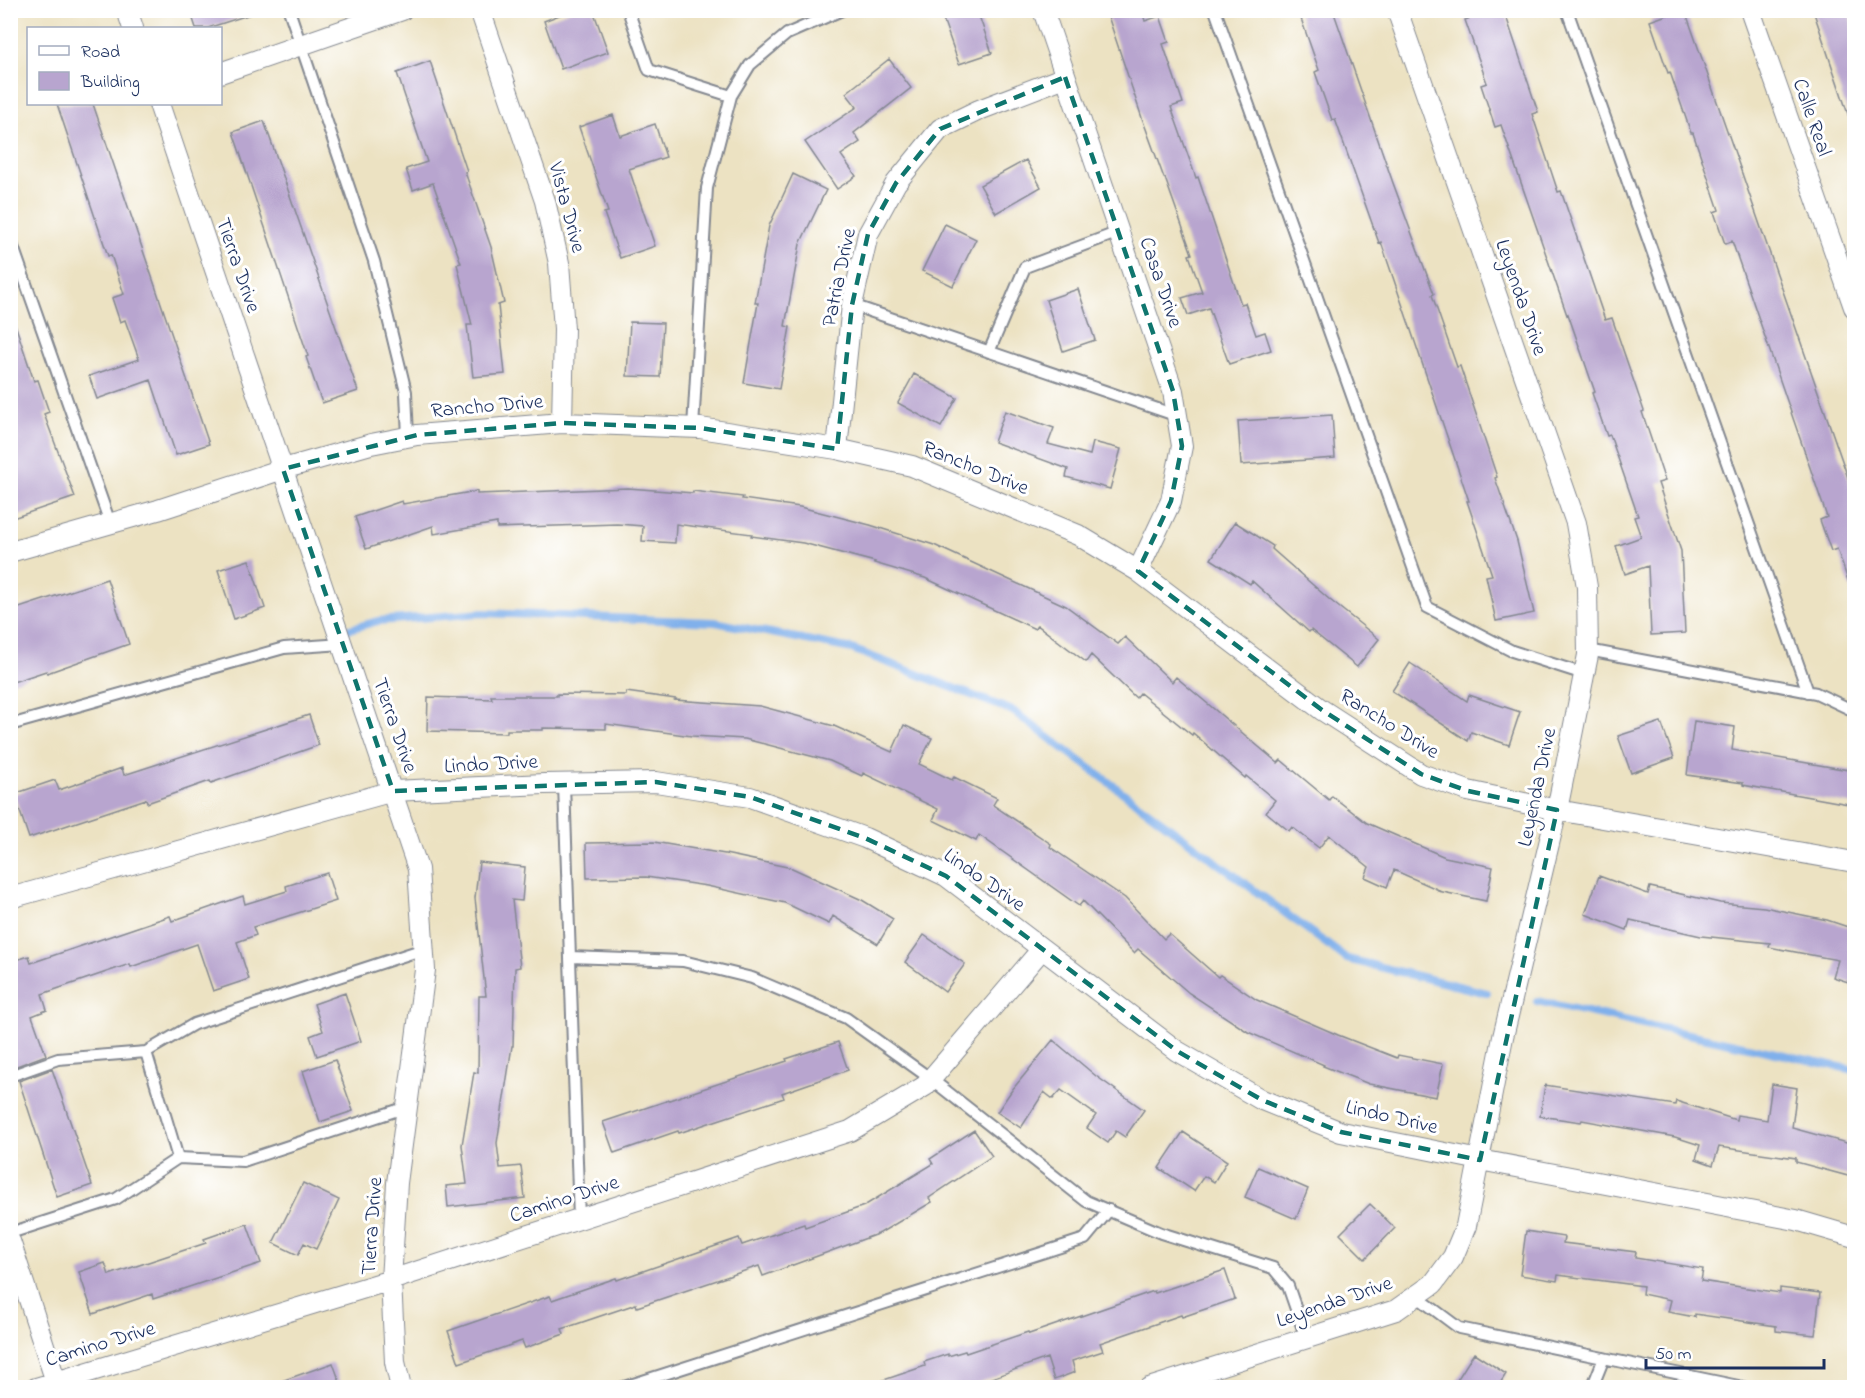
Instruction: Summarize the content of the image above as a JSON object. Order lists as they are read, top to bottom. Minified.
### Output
{"streets":{"street":["Calle Real","Vista Drive","Tierra Drive","Patria Drive","Casa Drive","Leyenda Drive","Rancho Drive","Lindo Drive","Camino Drive"]},"crossings":[["Vista Drive","Rancho Drive"],["Tierra Drive","Rancho Drive"],["Tierra Drive","Lindo Drive"],["Tierra Drive","Camino Drive"],["Patria Drive","Casa Drive"],["Patria Drive","Rancho Drive"],["Casa Drive","Rancho Drive"],["Leyenda Drive","Rancho Drive"],["Leyenda Drive","Lindo Drive"],["Lindo Drive","Camino Drive"]],"legend":["Road","Building"],"scale_bar":"50 m"}
